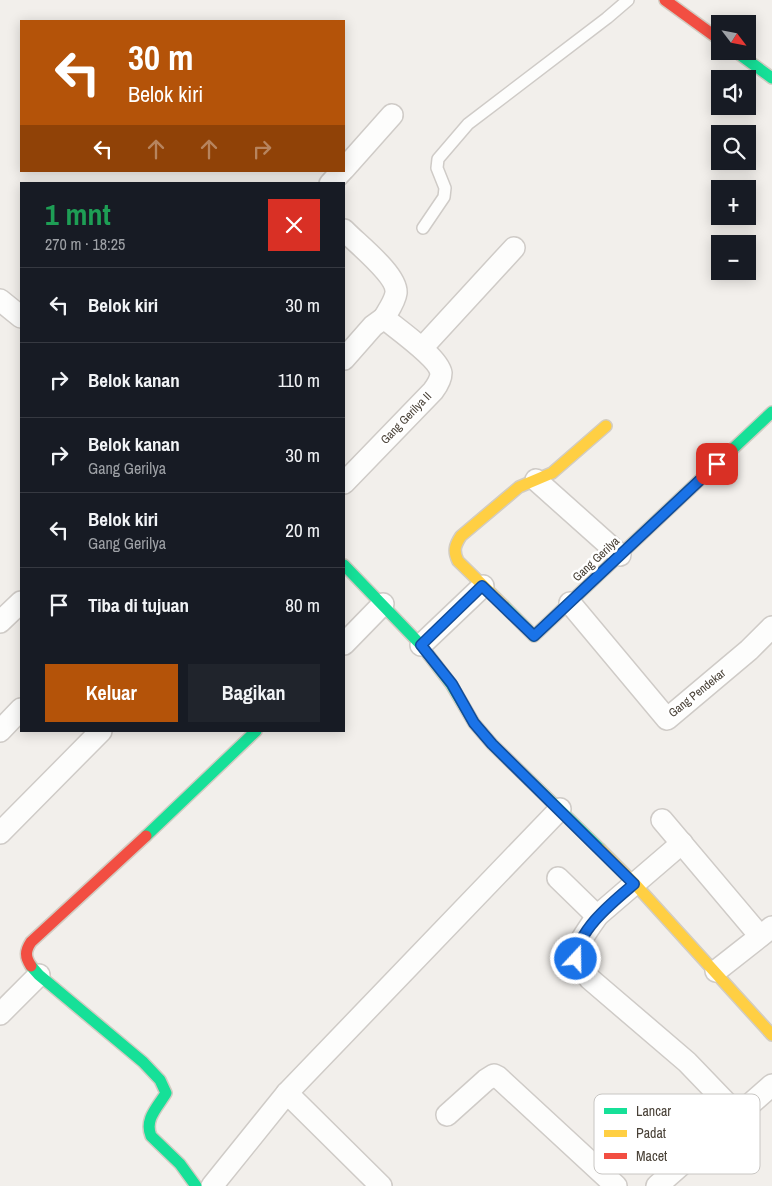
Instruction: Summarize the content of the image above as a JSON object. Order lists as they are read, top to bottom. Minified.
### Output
{"streets":{"main road":["Gang Gerilya"],"street":["Gang Gerilya II","Gang Pendekar"]},"crossings":[["Gang Gerilya","Gang Pendekar"]],"legend":["Lancar","Padat","Macet"],"north":"bottom right","page":{"map_buttons":["+","−"],"turn":["30 m","Belok kiri"],"heading":["1 mnt","270 m · 18:25"],"list":[{"name":"Belok kiri","value":"30 m"},{"name":"Belok kanan","value":"110 m"},{"name":"Belok kanan","note":"Gang Gerilya","value":"30 m"},{"name":"Belok kiri","note":"Gang Gerilya","value":"20 m"},{"name":"Tiba di tujuan","value":"80 m"}],"buttons":["Keluar","Bagikan"]}}
